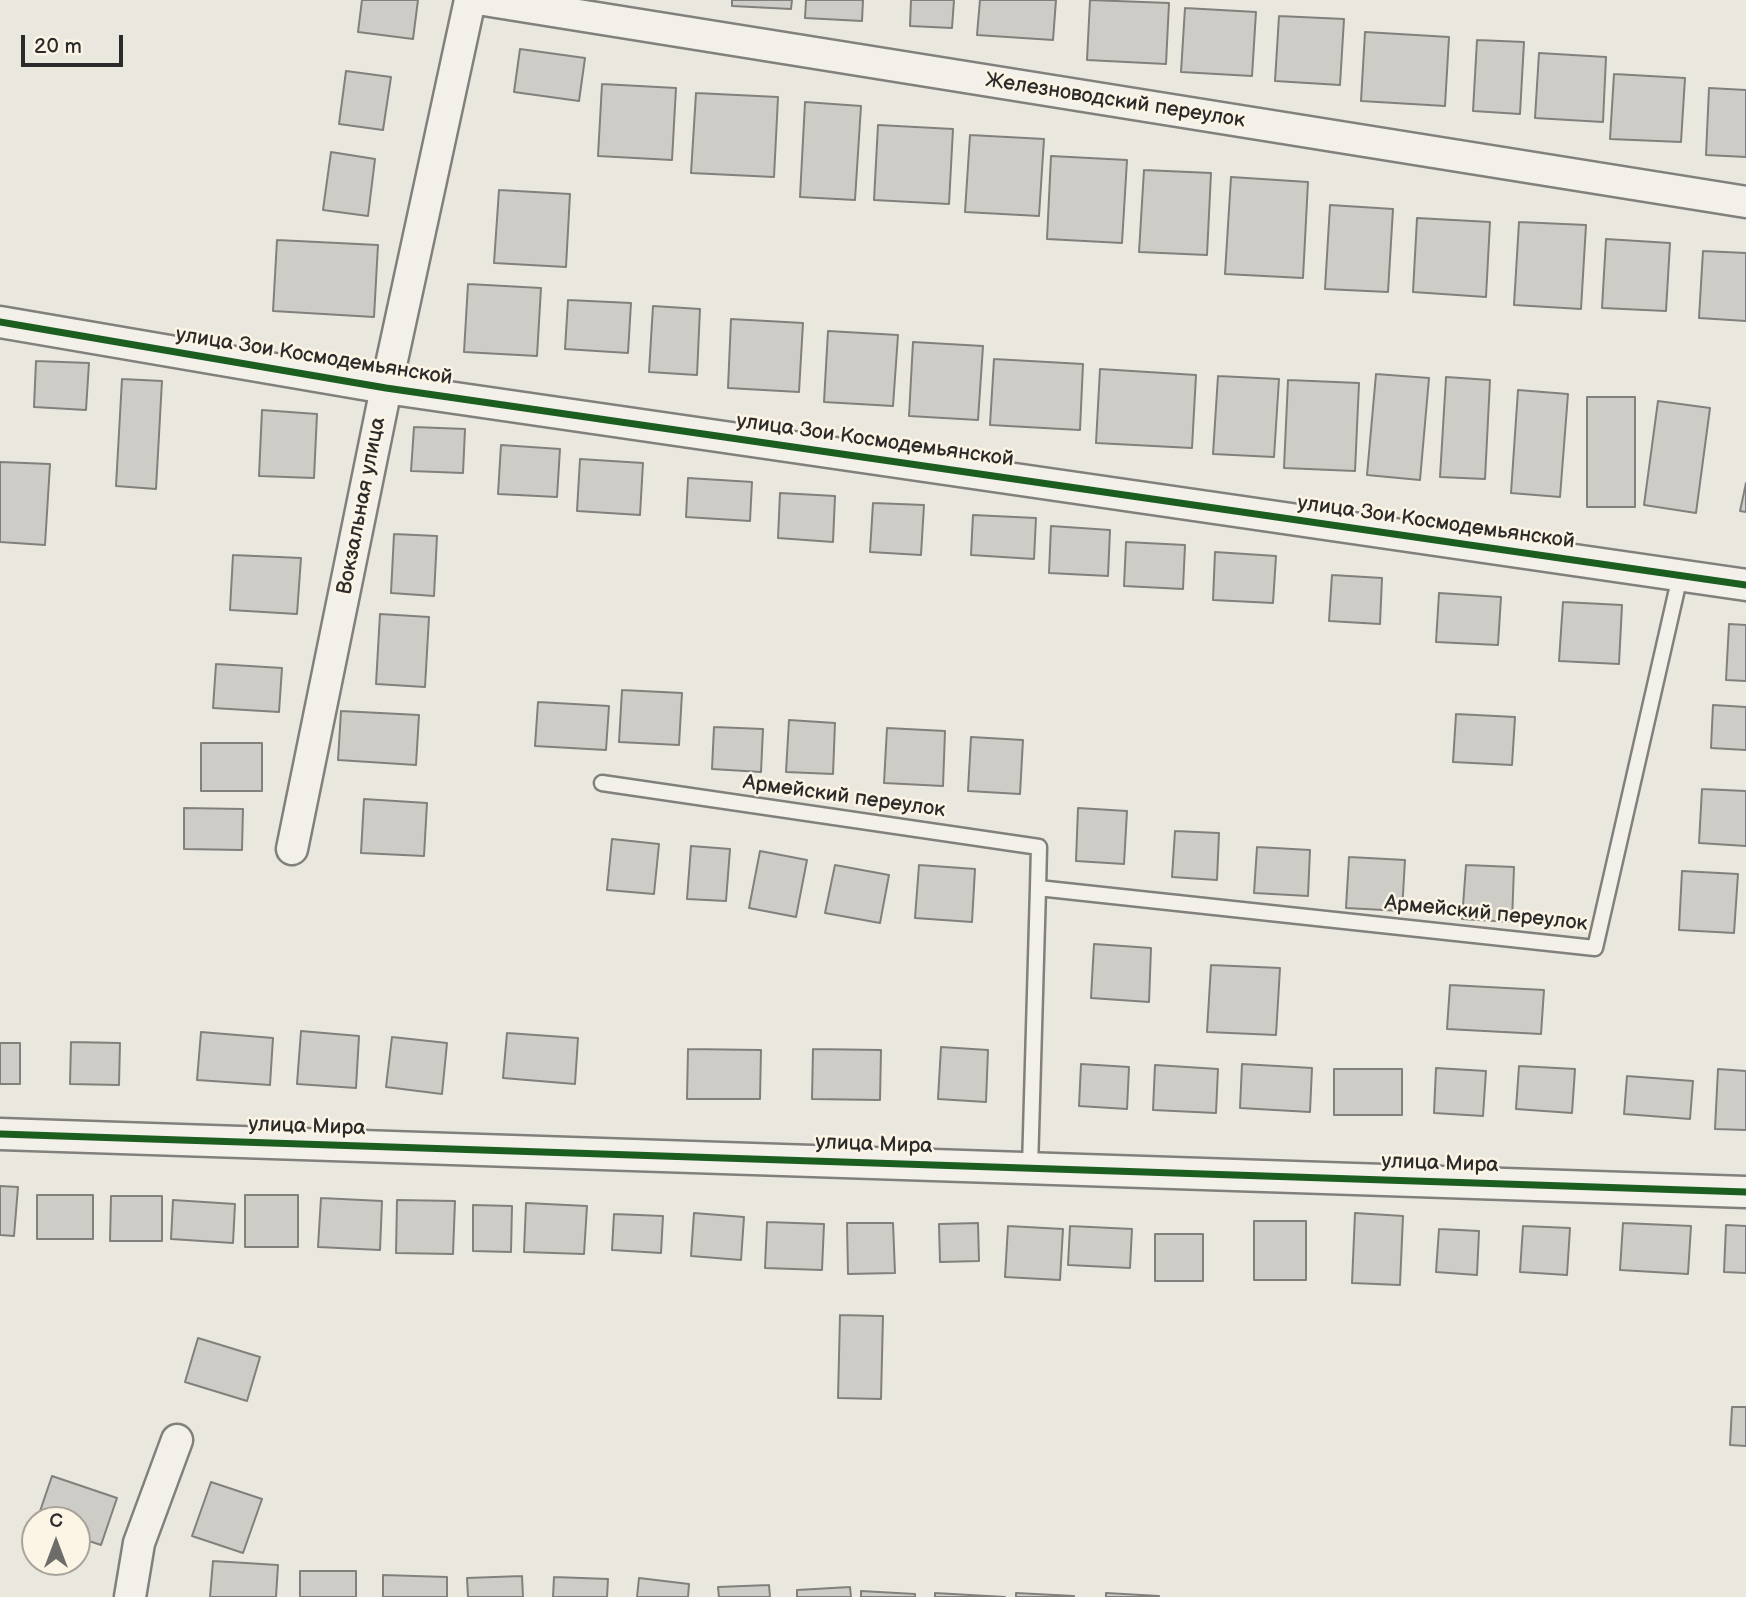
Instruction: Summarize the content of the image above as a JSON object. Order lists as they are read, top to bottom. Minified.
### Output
{"streets":{"street":["Железноводский переулок","улица Зои Космодемьянской","Вокзальная улица","улица Мира"],"lane":["Армейский переулок"]},"crossings":[["улица Зои Космодемьянской","Вокзальная улица"],["улица Зои Космодемьянской","Армейский переулок"],["Армейский переулок","улица Мира"]],"scale_bar":"20 m","north":"top"}
